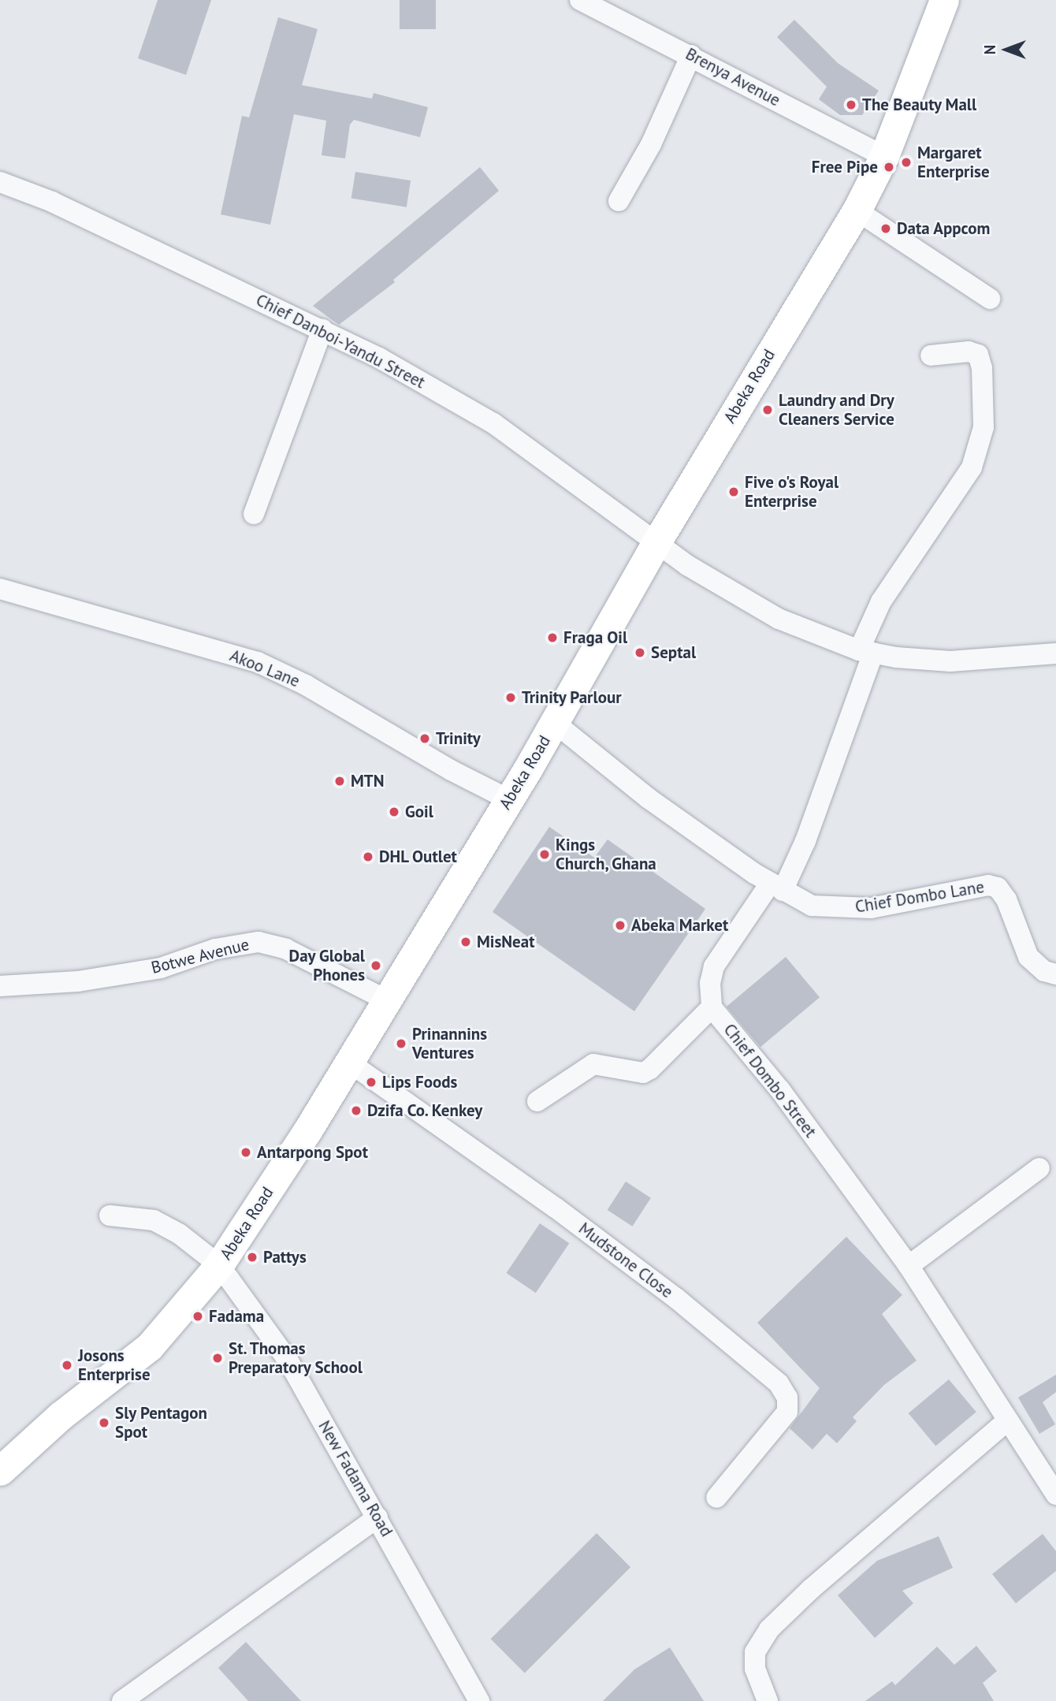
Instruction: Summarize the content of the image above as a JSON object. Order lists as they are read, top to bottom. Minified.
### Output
{"streets":{"street":["Brenya Avenue","Chief Danboi-Yandu Street","Abeka Road","Akoo Lane","Chief Dombo Lane","Botwe Avenue","Chief Dombo Street","Mudstone Close","New Fadama Road"]},"crossings":[["Brenya Avenue","Abeka Road"],["Chief Danboi-Yandu Street","Abeka Road"],["Chief Danboi-Yandu Street","Chief Dombo Street"],["Abeka Road","Akoo Lane"],["Abeka Road","Botwe Avenue"],["Abeka Road","Mudstone Close"],["Abeka Road","New Fadama Road"],["Chief Dombo Lane","Chief Dombo Street"]],"places":["The Beauty Mall","Margaret Enterprise","Free Pipe","Data Appcom","Laundry and Dry Cleaners Service","Five o's Royal Enterprise","Fraga Oil","Septal","Trinity Parlour","Trinity","MTN","Goil","Kings Church, Ghana","DHL Outlet","Abeka Market","MisNeat","Day Global Phones","Prinannins Ventures","Lips Foods","Dzifa Co. Kenkey","Antarpong Spot","Pattys","Fadama","St. Thomas Preparatory School","Josons Enterprise","Sly Pentagon Spot"],"north":"left"}
